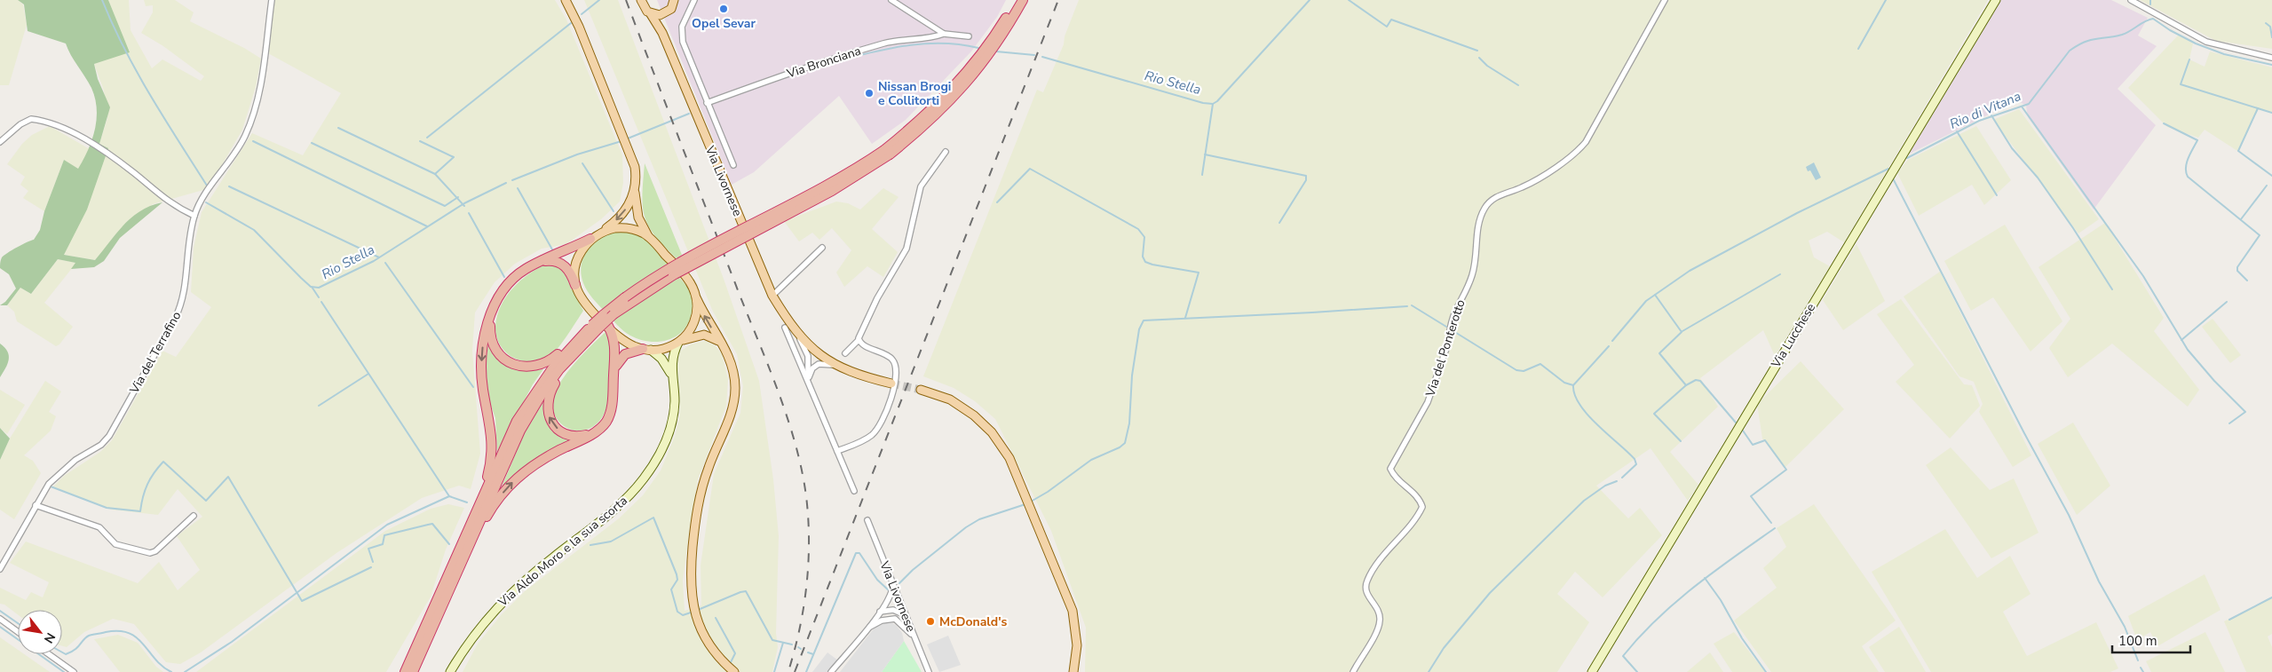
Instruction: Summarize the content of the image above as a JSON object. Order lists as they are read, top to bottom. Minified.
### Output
{"streets":{"main road":["Via Livornese","Via Lucchese","Via Aldo Moro e la sua scorta"],"street":["Via Bronciana","Via del Ponterotto","Via del Terrafino"]},"water":["Rio Stella","Rio di Vitana"],"places":["Opel Sevar","Nissan Brogi e Collitorti","McDonald's"],"scale_bar":"100 m","north":"bottom right"}
